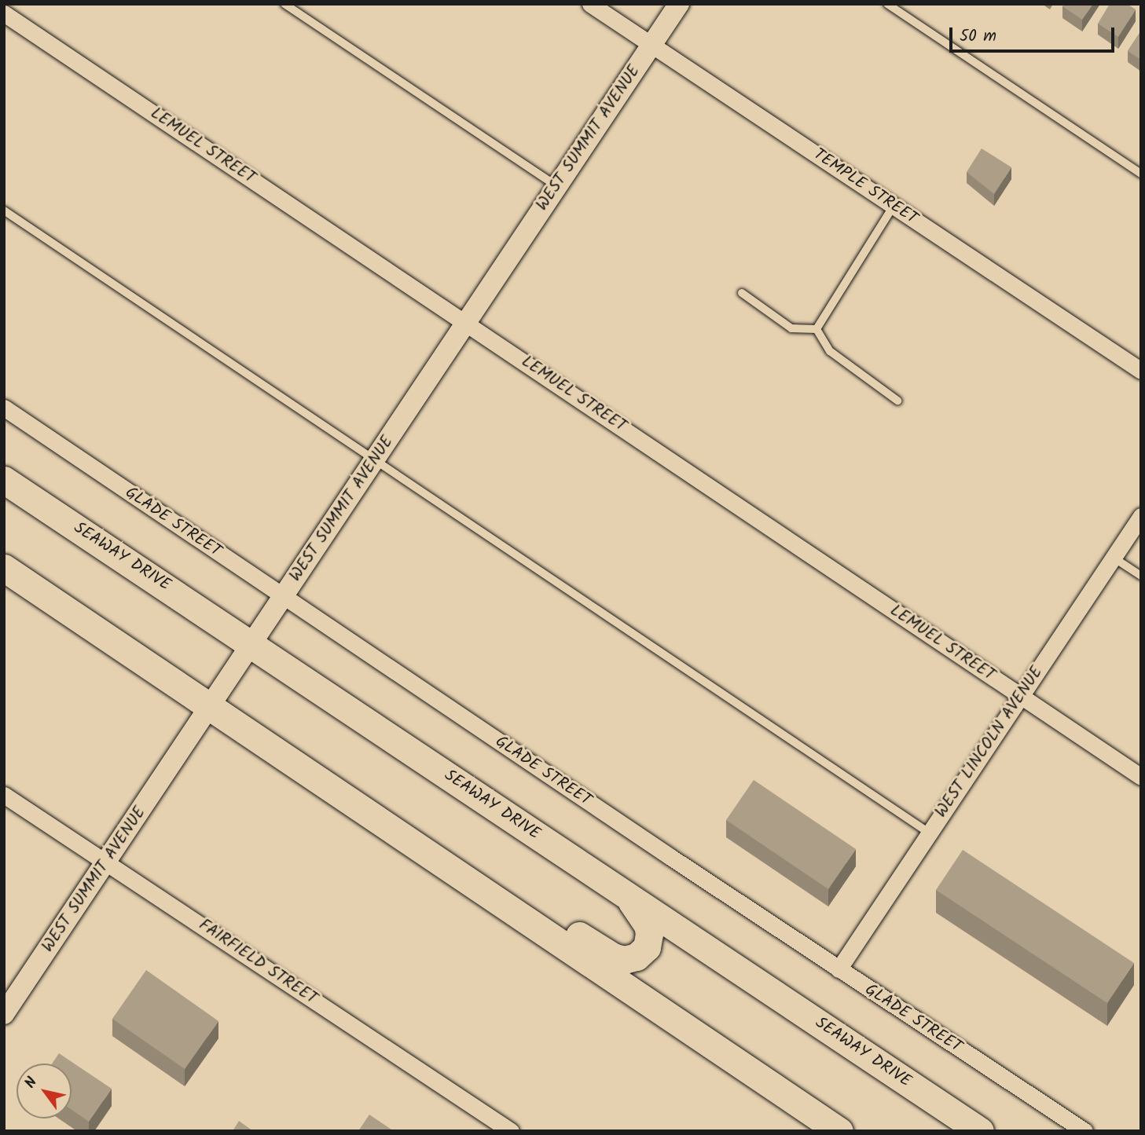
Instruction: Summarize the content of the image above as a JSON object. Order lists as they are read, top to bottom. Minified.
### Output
{"streets":{"highway":["SEAWAY DRIVE"],"street":["WEST SUMMIT AVENUE","LEMUEL STREET","TEMPLE STREET","GLADE STREET","WEST LINCOLN AVENUE","FAIRFIELD STREET"]},"crossings":[["WEST SUMMIT AVENUE","LEMUEL STREET"],["WEST SUMMIT AVENUE","TEMPLE STREET"],["WEST SUMMIT AVENUE","GLADE STREET"],["WEST SUMMIT AVENUE","SEAWAY DRIVE"],["WEST SUMMIT AVENUE","FAIRFIELD STREET"],["LEMUEL STREET","WEST LINCOLN AVENUE"],["GLADE STREET","WEST LINCOLN AVENUE"]],"scale_bar":"50 m","north":"top left"}
